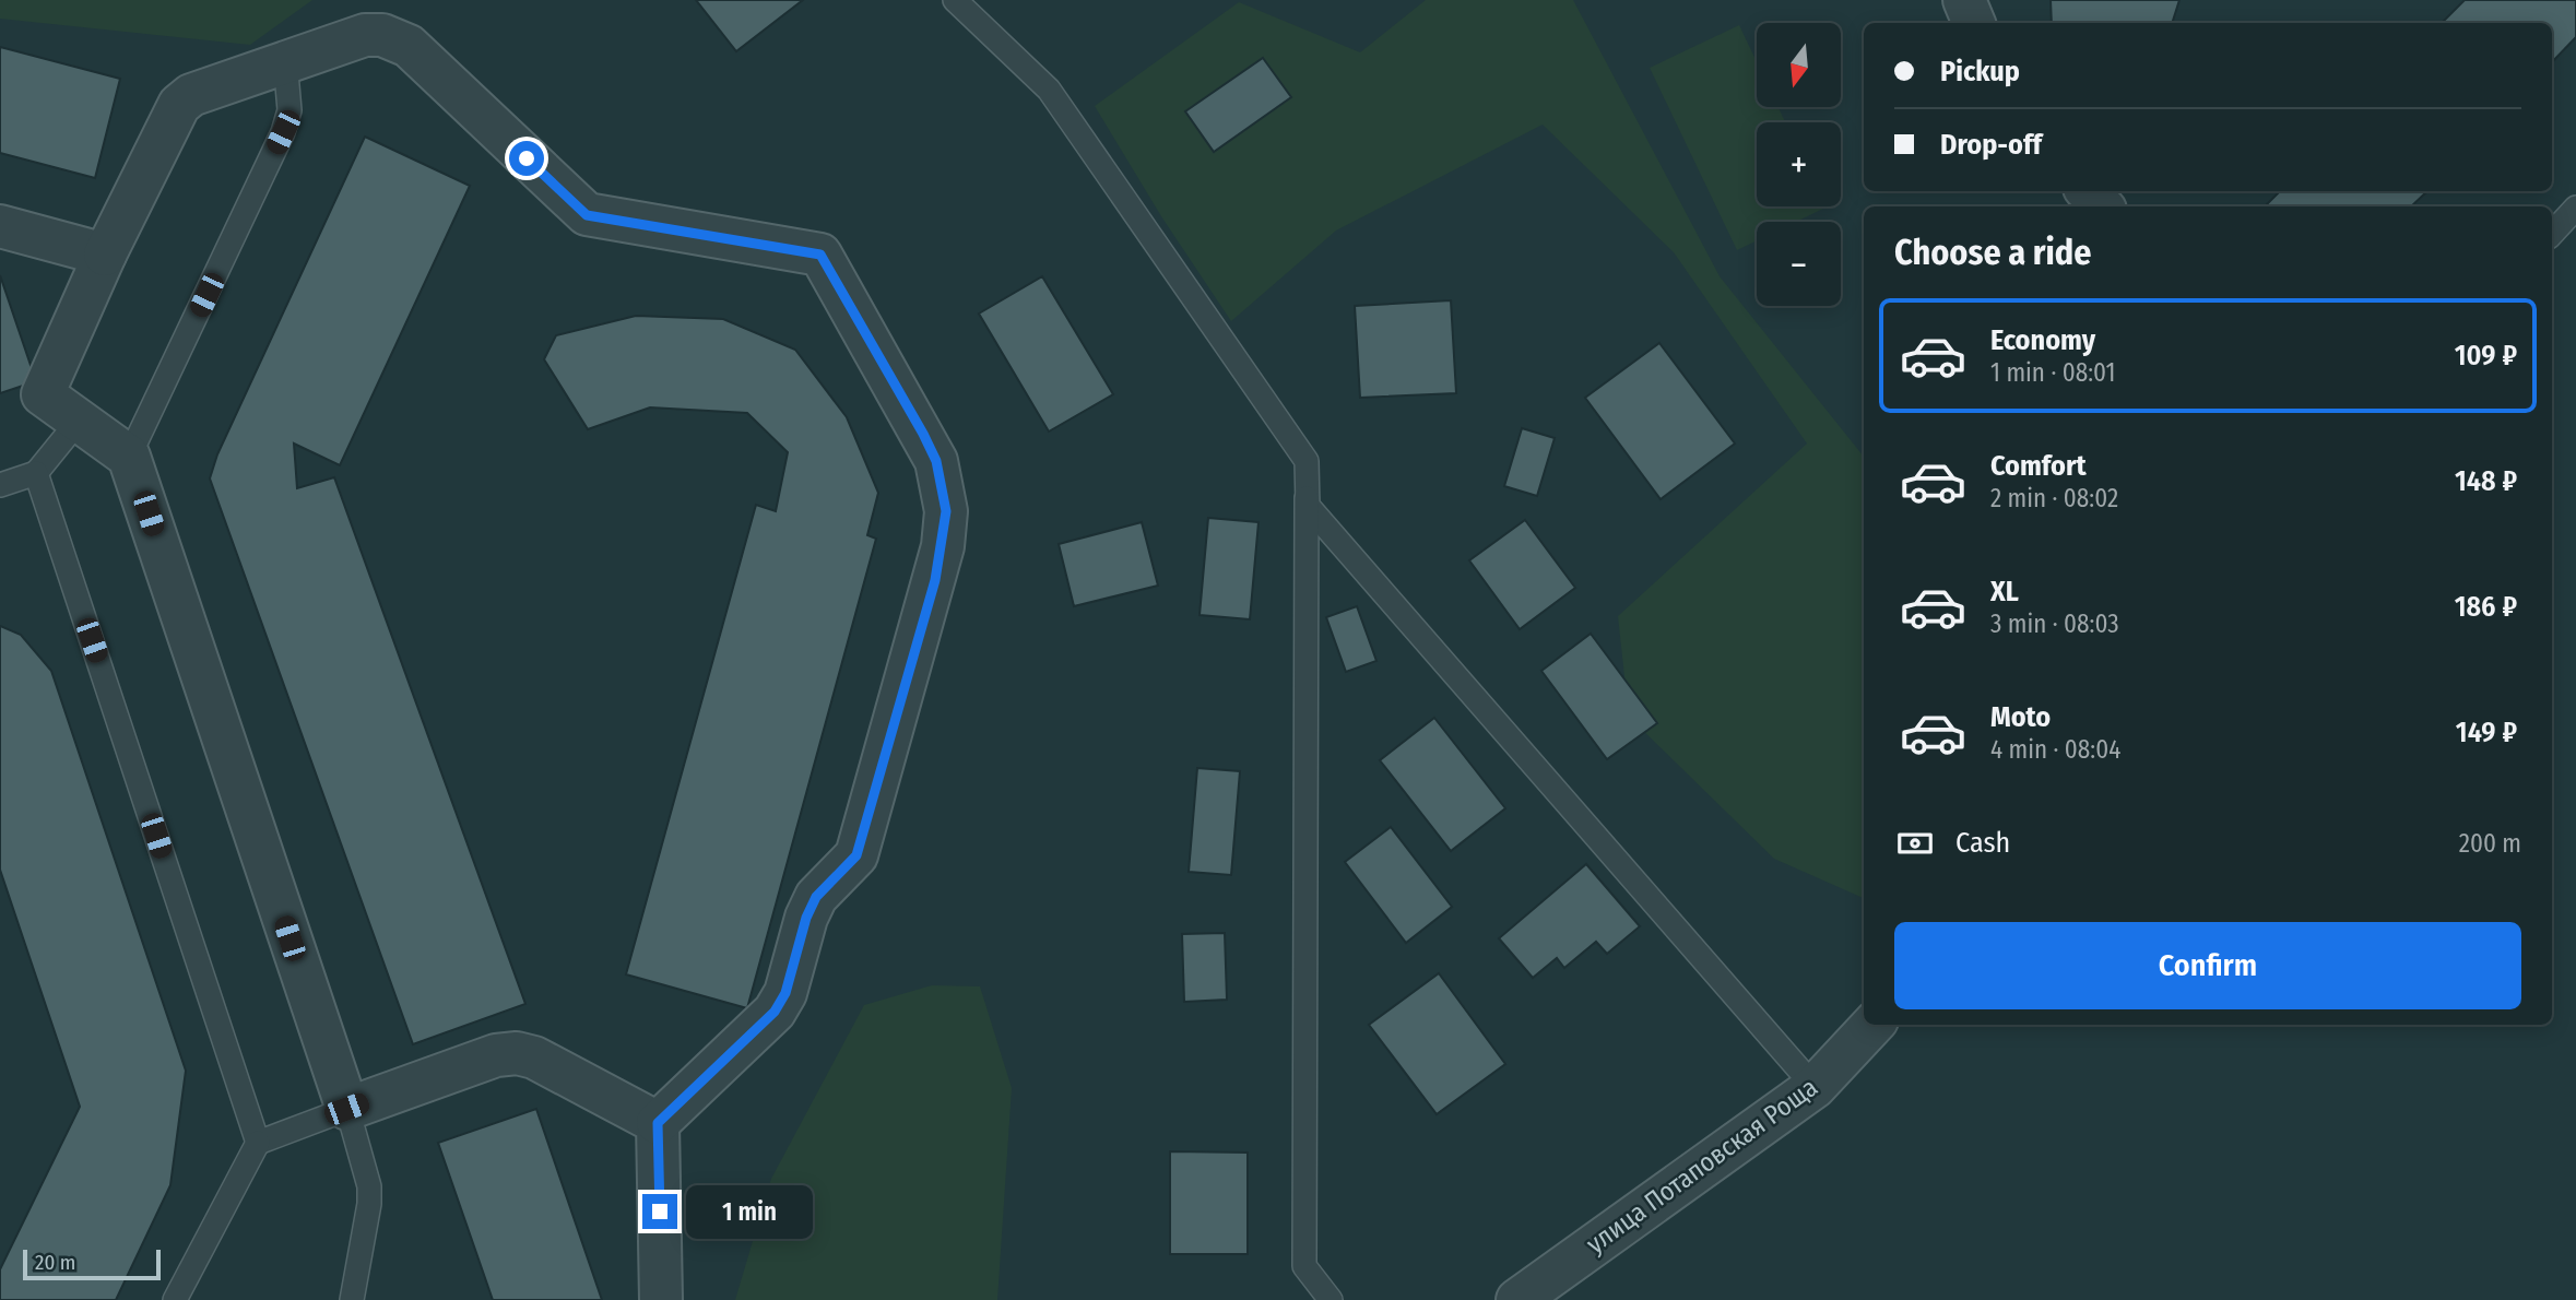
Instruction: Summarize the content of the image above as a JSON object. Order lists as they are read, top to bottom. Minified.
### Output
{"streets":{"street":["улица Потаповская Роща"]},"scale_bar":"20 m","north":"bottom","page":{"map_buttons":["+","−"],"banner":["Pickup","Drop-off"],"heading":"Choose a ride","list":[{"name":"Economy","note":"1 min · 08:01","value":"109 ₽"},{"name":"Comfort","note":"2 min · 08:02","value":"148 ₽"},{"name":"XL","note":"3 min · 08:03","value":"186 ₽"},{"name":"Moto","note":"4 min · 08:04","value":"149 ₽"}],"pay":["Cash","200 m"],"buttons":"Confirm","bubble":"1 min","scale":"20 m"}}
